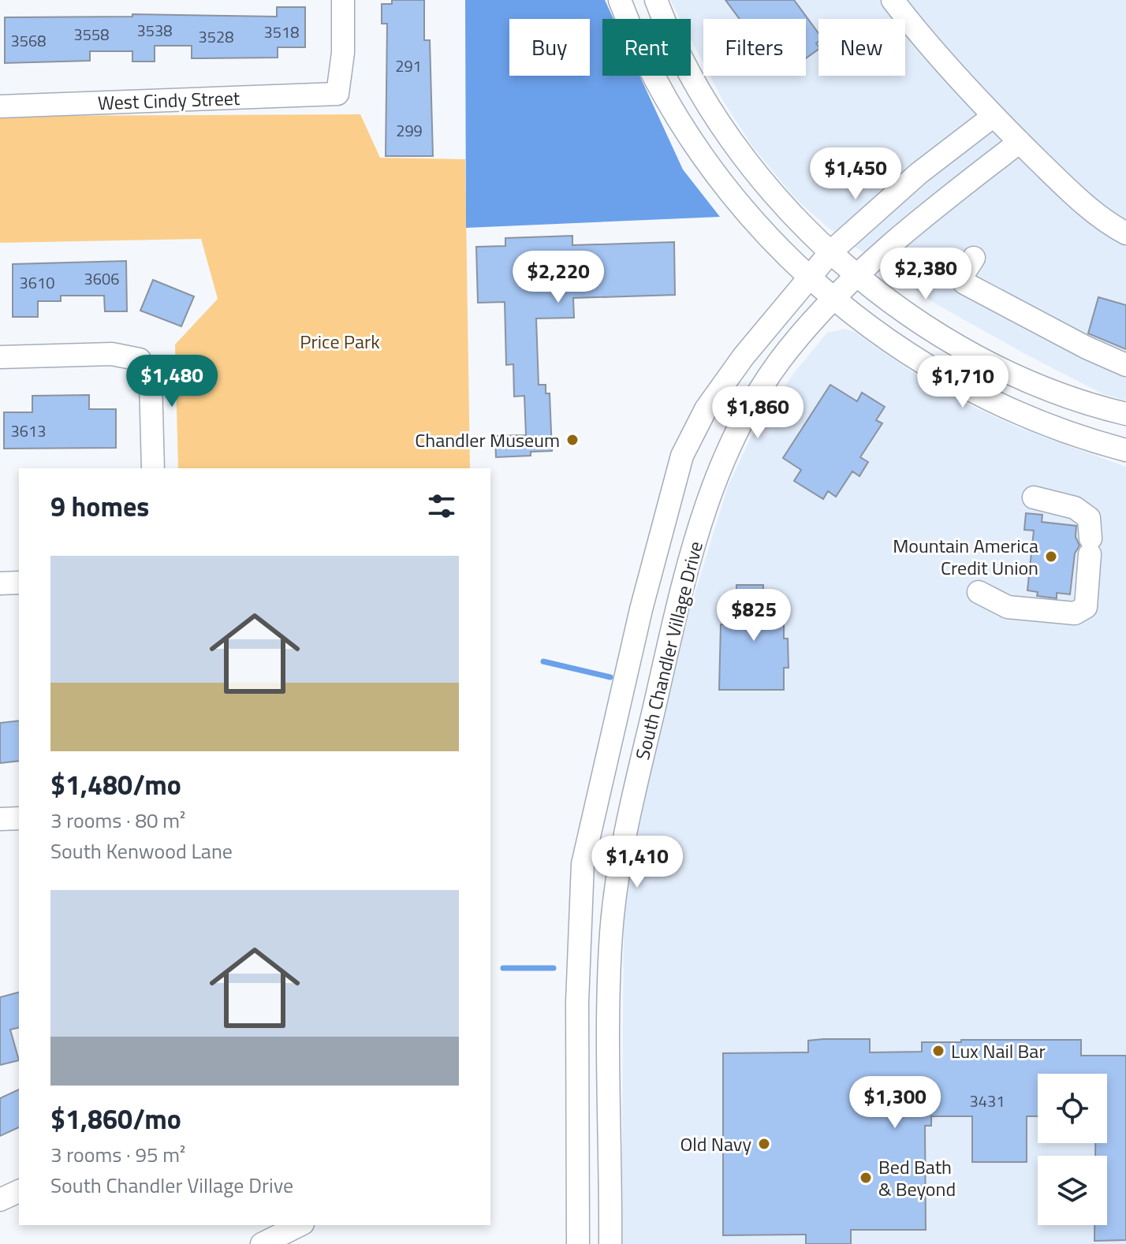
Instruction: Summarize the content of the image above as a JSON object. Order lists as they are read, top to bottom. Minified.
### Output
{"streets":{"street":["West Cindy Street","South Chandler Village Drive"]},"parks":["Price Park"],"places":["Chandler Museum","Mountain America Credit Union","Lux Nail Bar","Old Navy","Bed Bath & Beyond"],"house_numbers":["3538","3518","3558","3528","3568","291","299","3606","3610","3613","3431"],"page":{"chip":["Buy","Rent","Filters","New"],"price":["$1,450","$2,380","$2,220","$1,480","$1,710","$1,860","$825","$1,410","$1,300"],"heading":"9 homes","list":[{"name":"$1,480/mo","note":"3 rooms · 80 m² · South Kenwood Lane"},{"name":"$1,860/mo","note":"3 rooms · 95 m² · South Chandler Village Drive"}]}}
